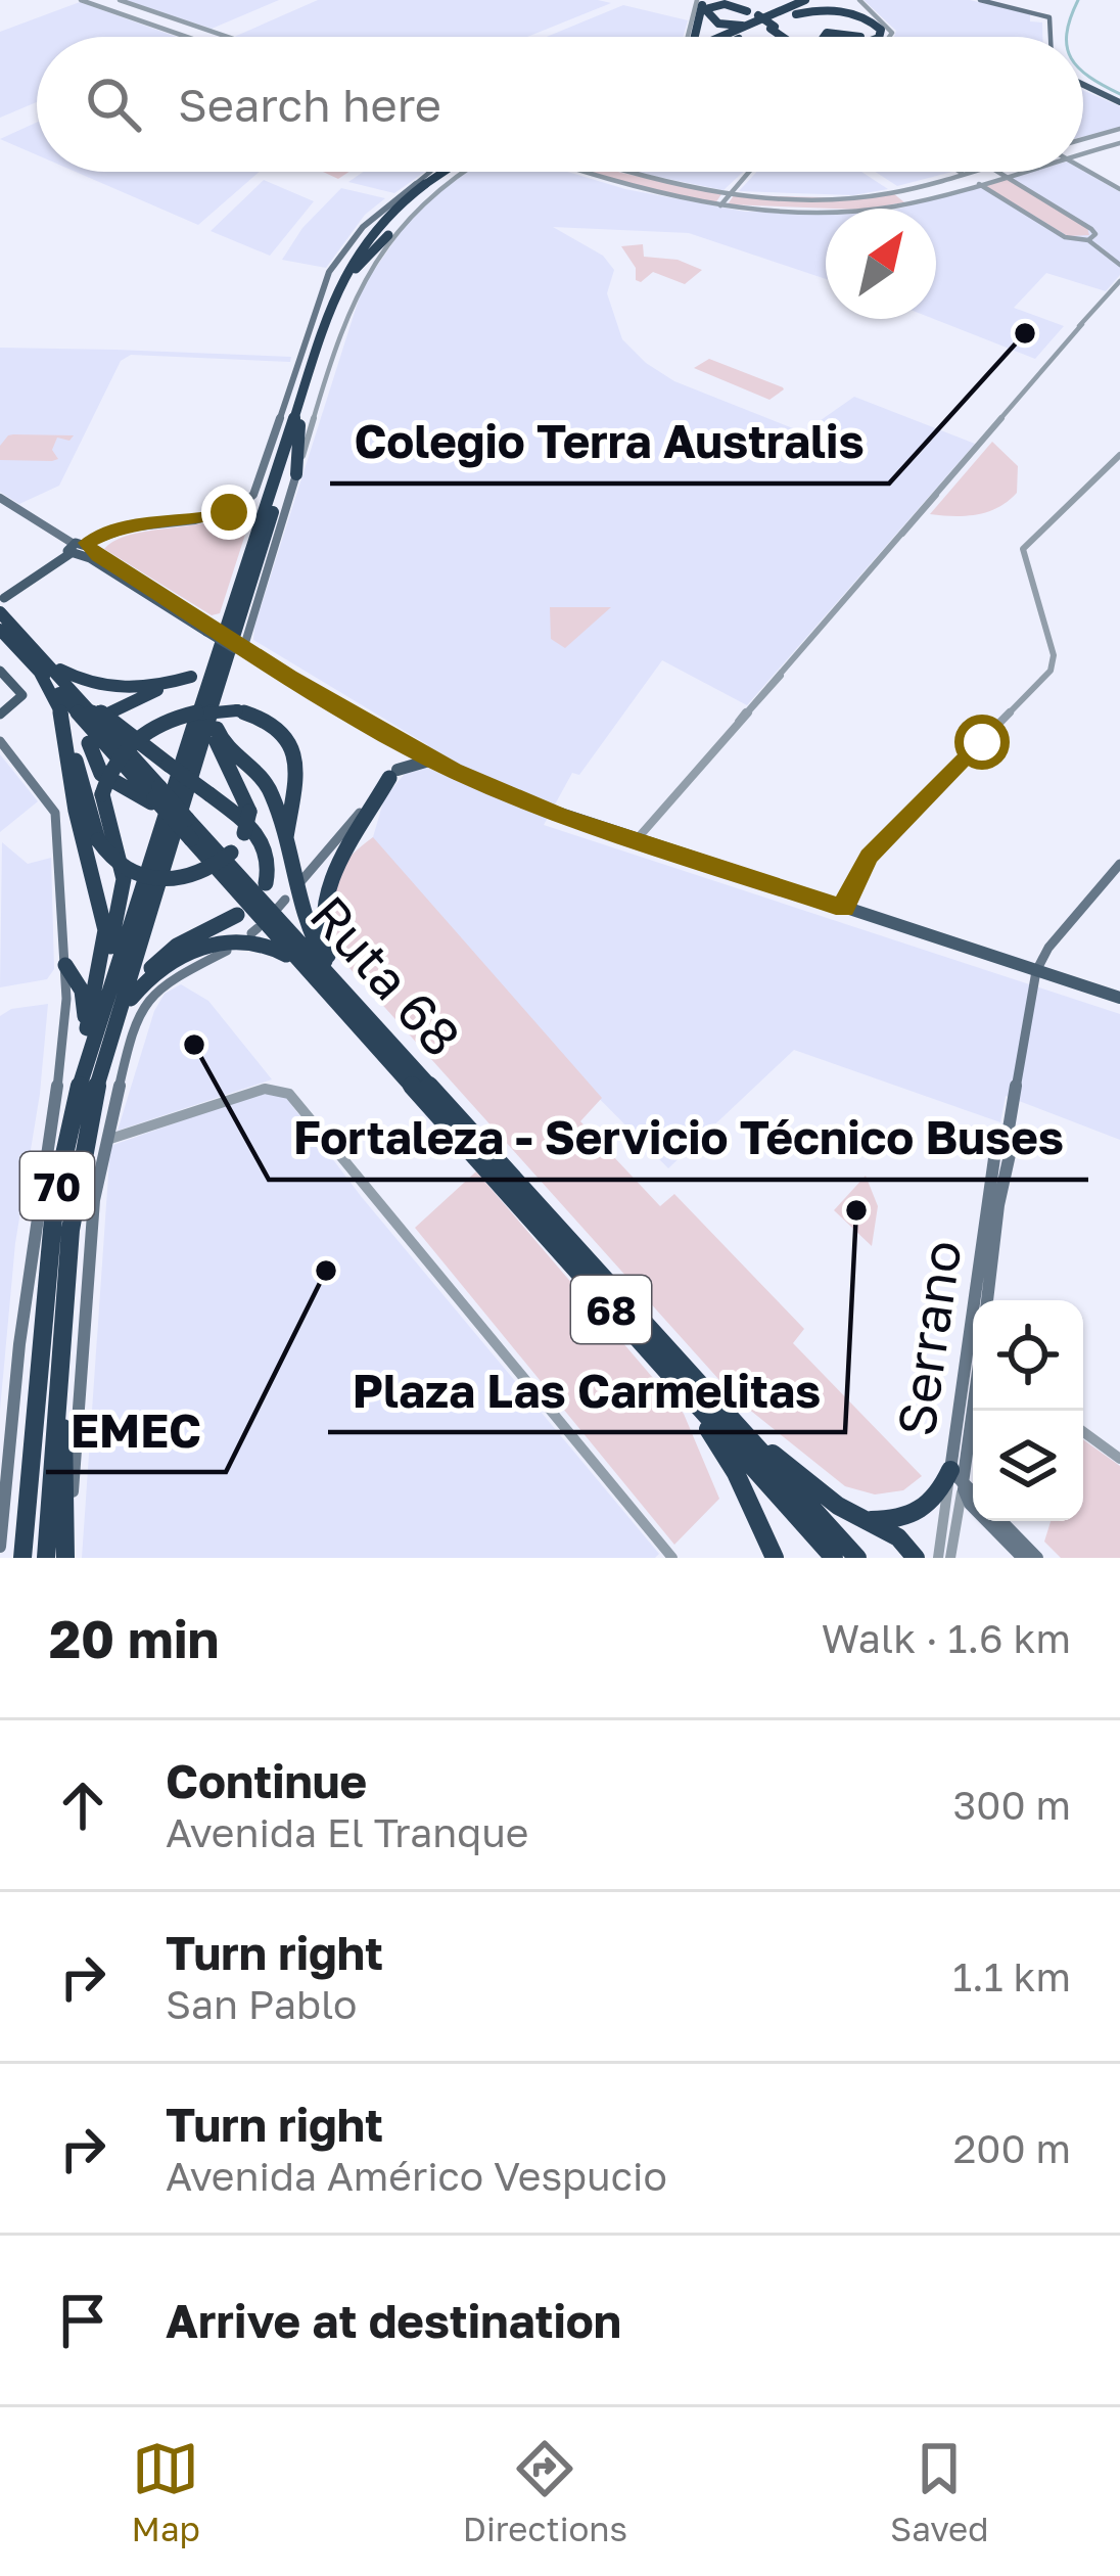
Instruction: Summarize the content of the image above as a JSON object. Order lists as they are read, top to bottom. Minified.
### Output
{"streets":{"highway":["Ruta 68","70","68"],"main road":["Serrano"]},"places":["Colegio Terra Australis","Fortaleza - Servicio Técnico Buses","Plaza Las Carmelitas","EMEC"],"north":"top right","page":{"search":"Search here","heading":["20 min","Walk · 1.6 km"],"list":[["Continue","Avenida El Tranque","300 m"],["Turn right","San Pablo","1.1 km"],["Turn right","Avenida Américo Vespucio","200 m"],"Arrive at destination"],"nav":["Map","Directions","Saved"]}}
